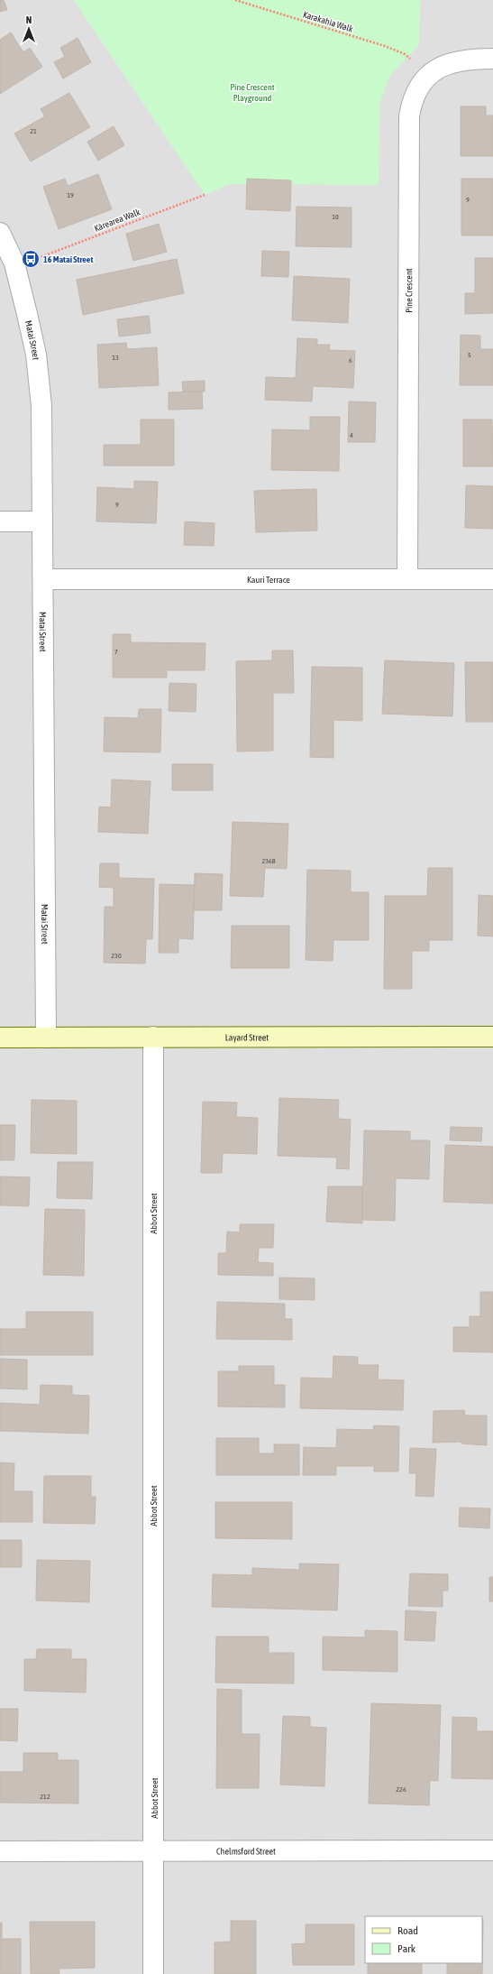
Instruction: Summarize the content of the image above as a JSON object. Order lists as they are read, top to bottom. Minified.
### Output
{"streets":{"street":["Pine Crescent","Matai Street","Kauri Terrace","Layard Street","Abbot Street","Chelmsford Street"],"path":["Karakahia Walk","Kārearea Walk"]},"crossings":[["Pine Crescent","Kauri Terrace"],["Matai Street","Kauri Terrace"],["Matai Street","Layard Street"],["Layard Street","Abbot Street"],["Abbot Street","Chelmsford Street"]],"parks":["Pine Crescent Playground"],"places":{"bus stop":["16 Matai Street"]},"house_numbers":["21","19","9","10","5","13","6","4","9","7","236B","230","226","212"],"legend":["Road","Park"],"north":"top"}
